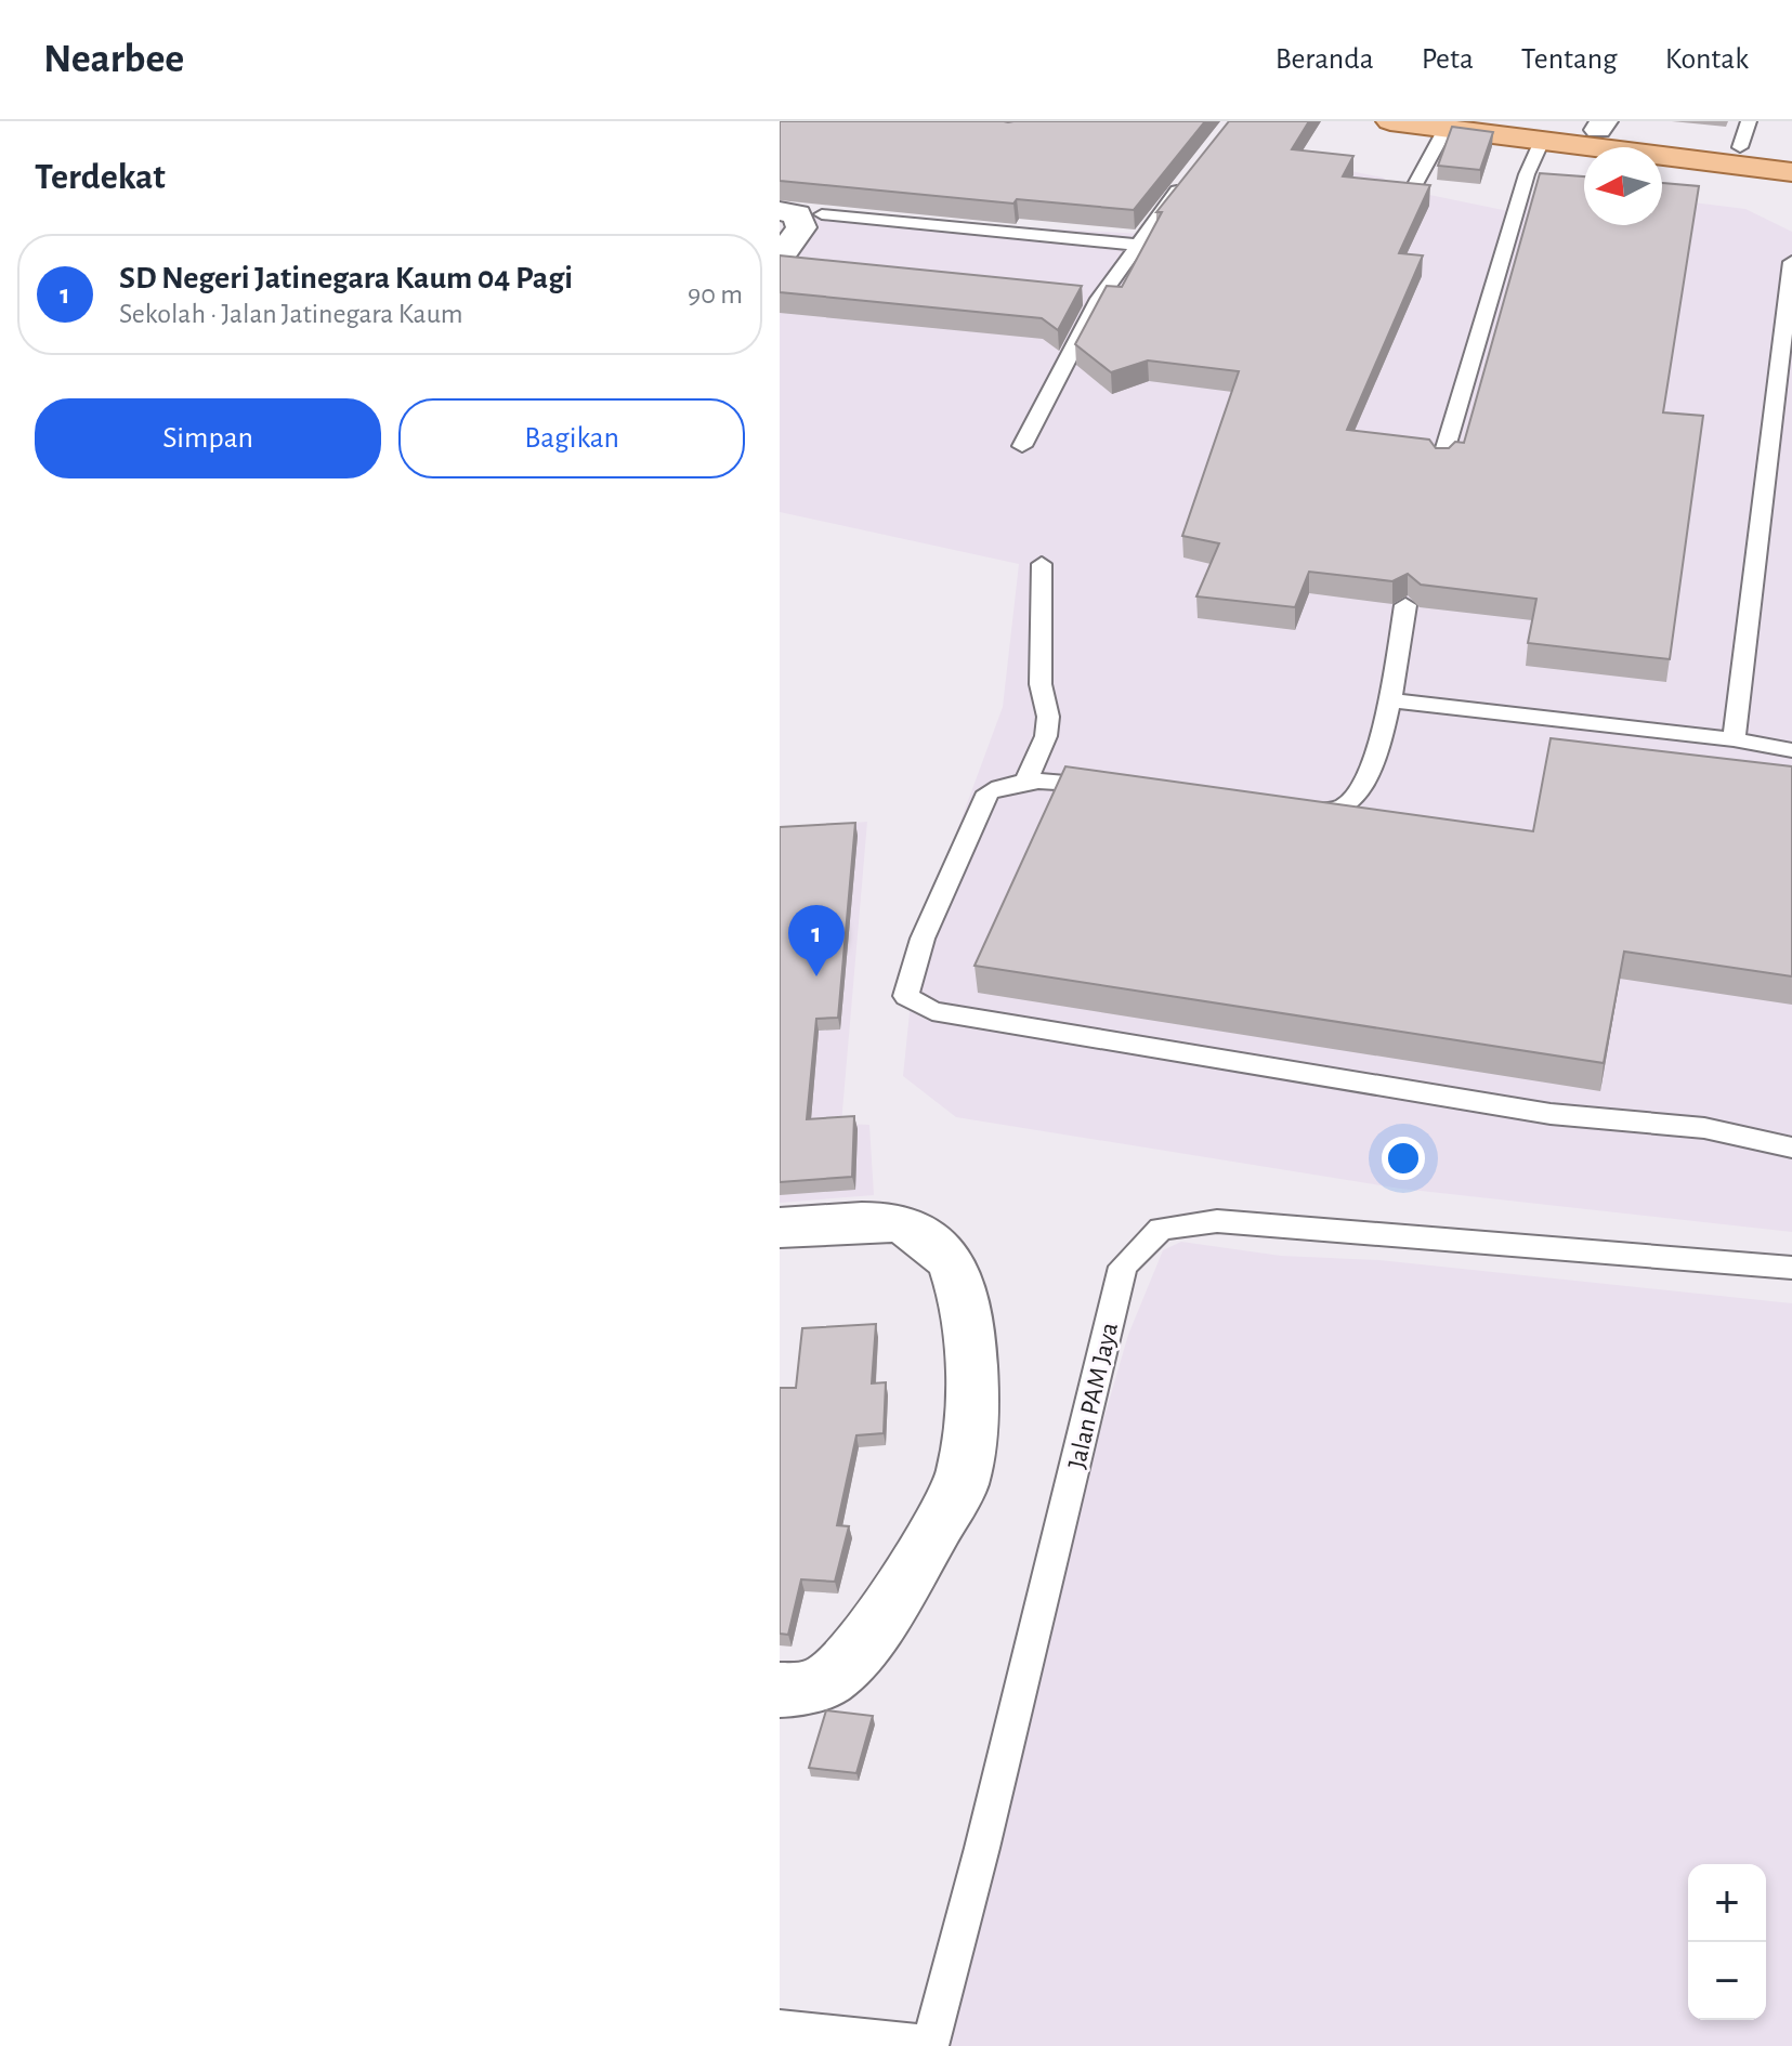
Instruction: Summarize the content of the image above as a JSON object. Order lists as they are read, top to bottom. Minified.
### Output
{"streets":{"lane":["Jalan PAM Jaya"]},"north":"left","page":{"header":"Nearbee","nav":["Beranda","Peta","Tentang","Kontak"],"heading":"Terdekat","list":[{"mark":"1","name":"SD Negeri Jatinegara Kaum 04 Pagi","note":"Sekolah · Jalan Jatinegara Kaum","value":"90 m"}],"buttons":["Simpan","Bagikan"],"pins":"1","map_buttons":["+","−"]}}
